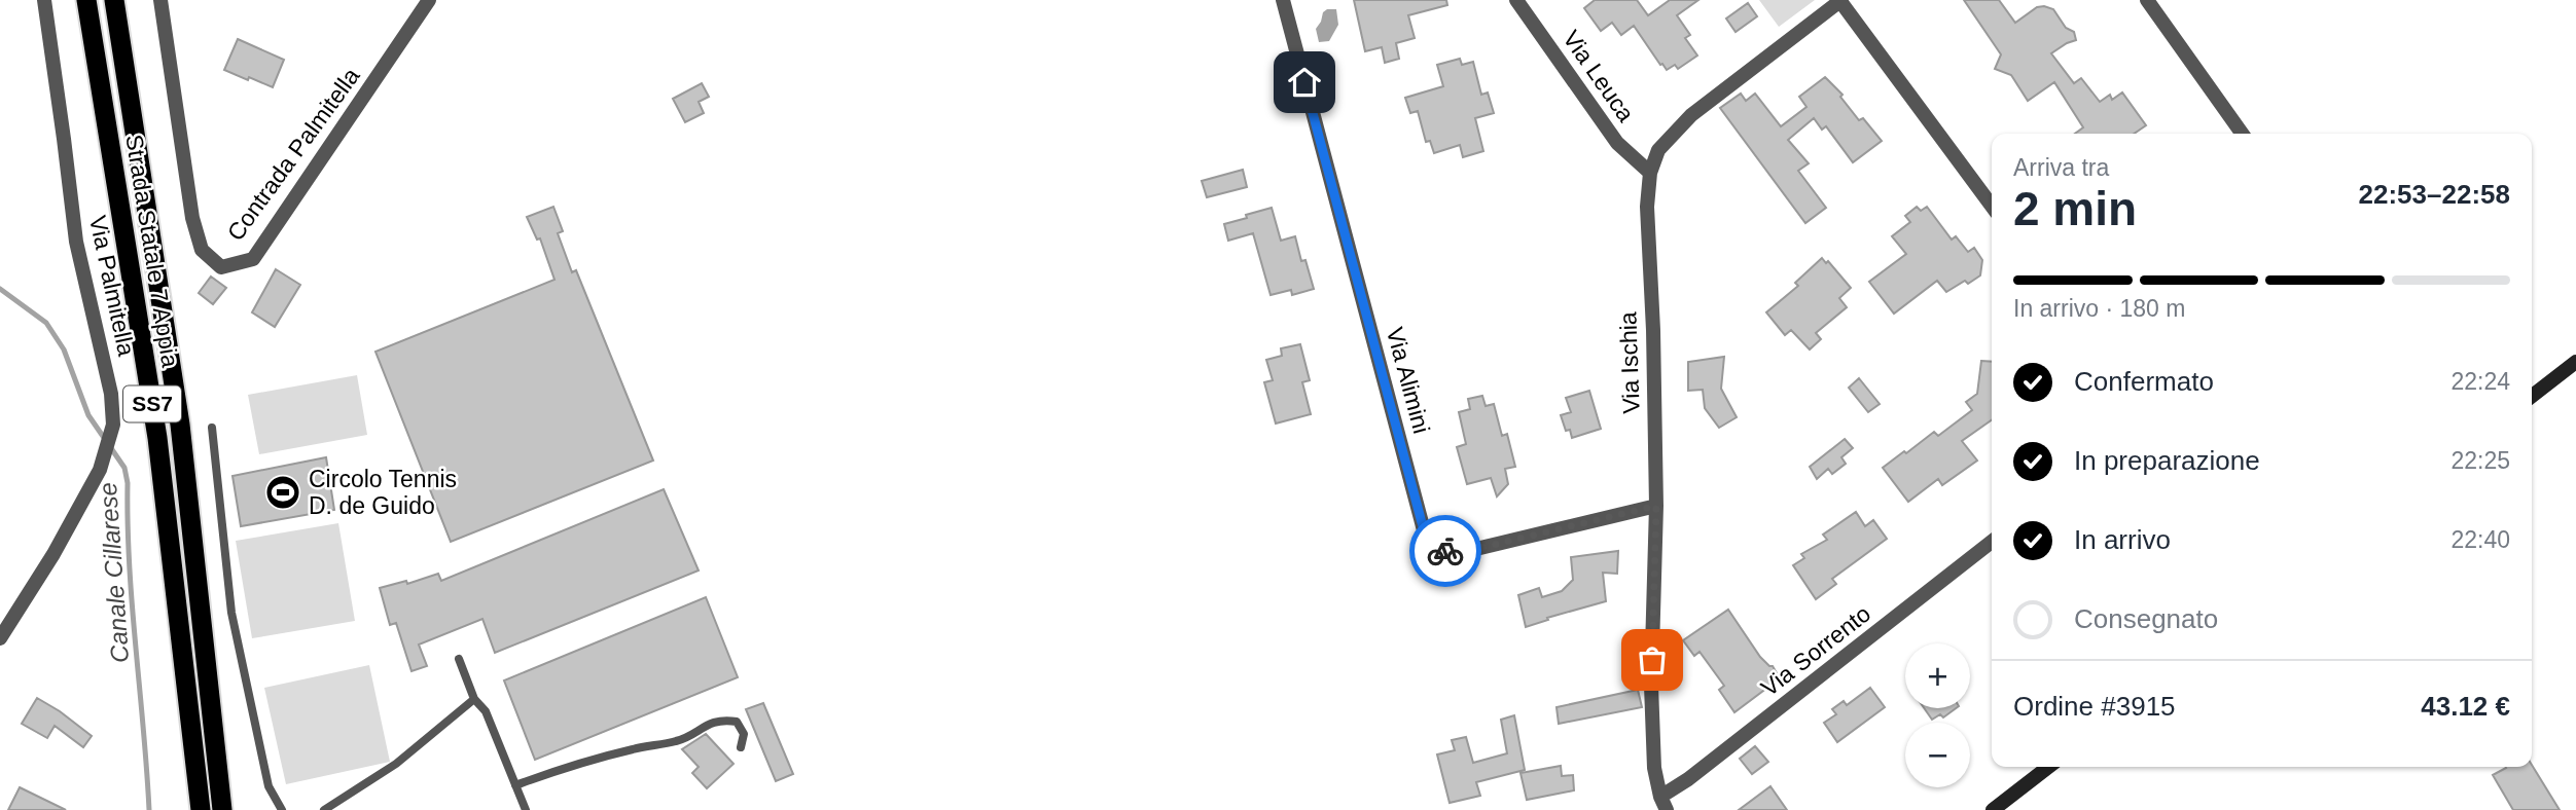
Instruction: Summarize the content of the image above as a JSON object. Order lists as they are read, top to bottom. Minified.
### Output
{"streets":{"highway":["Strada Statale 7 Appia","SS7"],"street":["Via Leuca","Contrada Palmitella","Via Palmitella","Via Ischia","Via Alimini","Via Sorrento"]},"crossings":[["Via Leuca","Via Ischia"],["Via Ischia","Via Alimini"],["Via Ischia","Via Sorrento"]],"water":["Canale Cillarese"],"places":{"sports":["Circolo Tennis D. de Guido"]},"page":{"heading":["2 min","Arriva tra","22:53–22:58"],"panel":["Ordine #3915","43.12 €"],"bar":"In arrivo · 180 m","list":[["Confermato","22:24"],["In preparazione","22:25"],["In arrivo","22:40"],"Consegnato"],"map_buttons":["+","−"]}}
